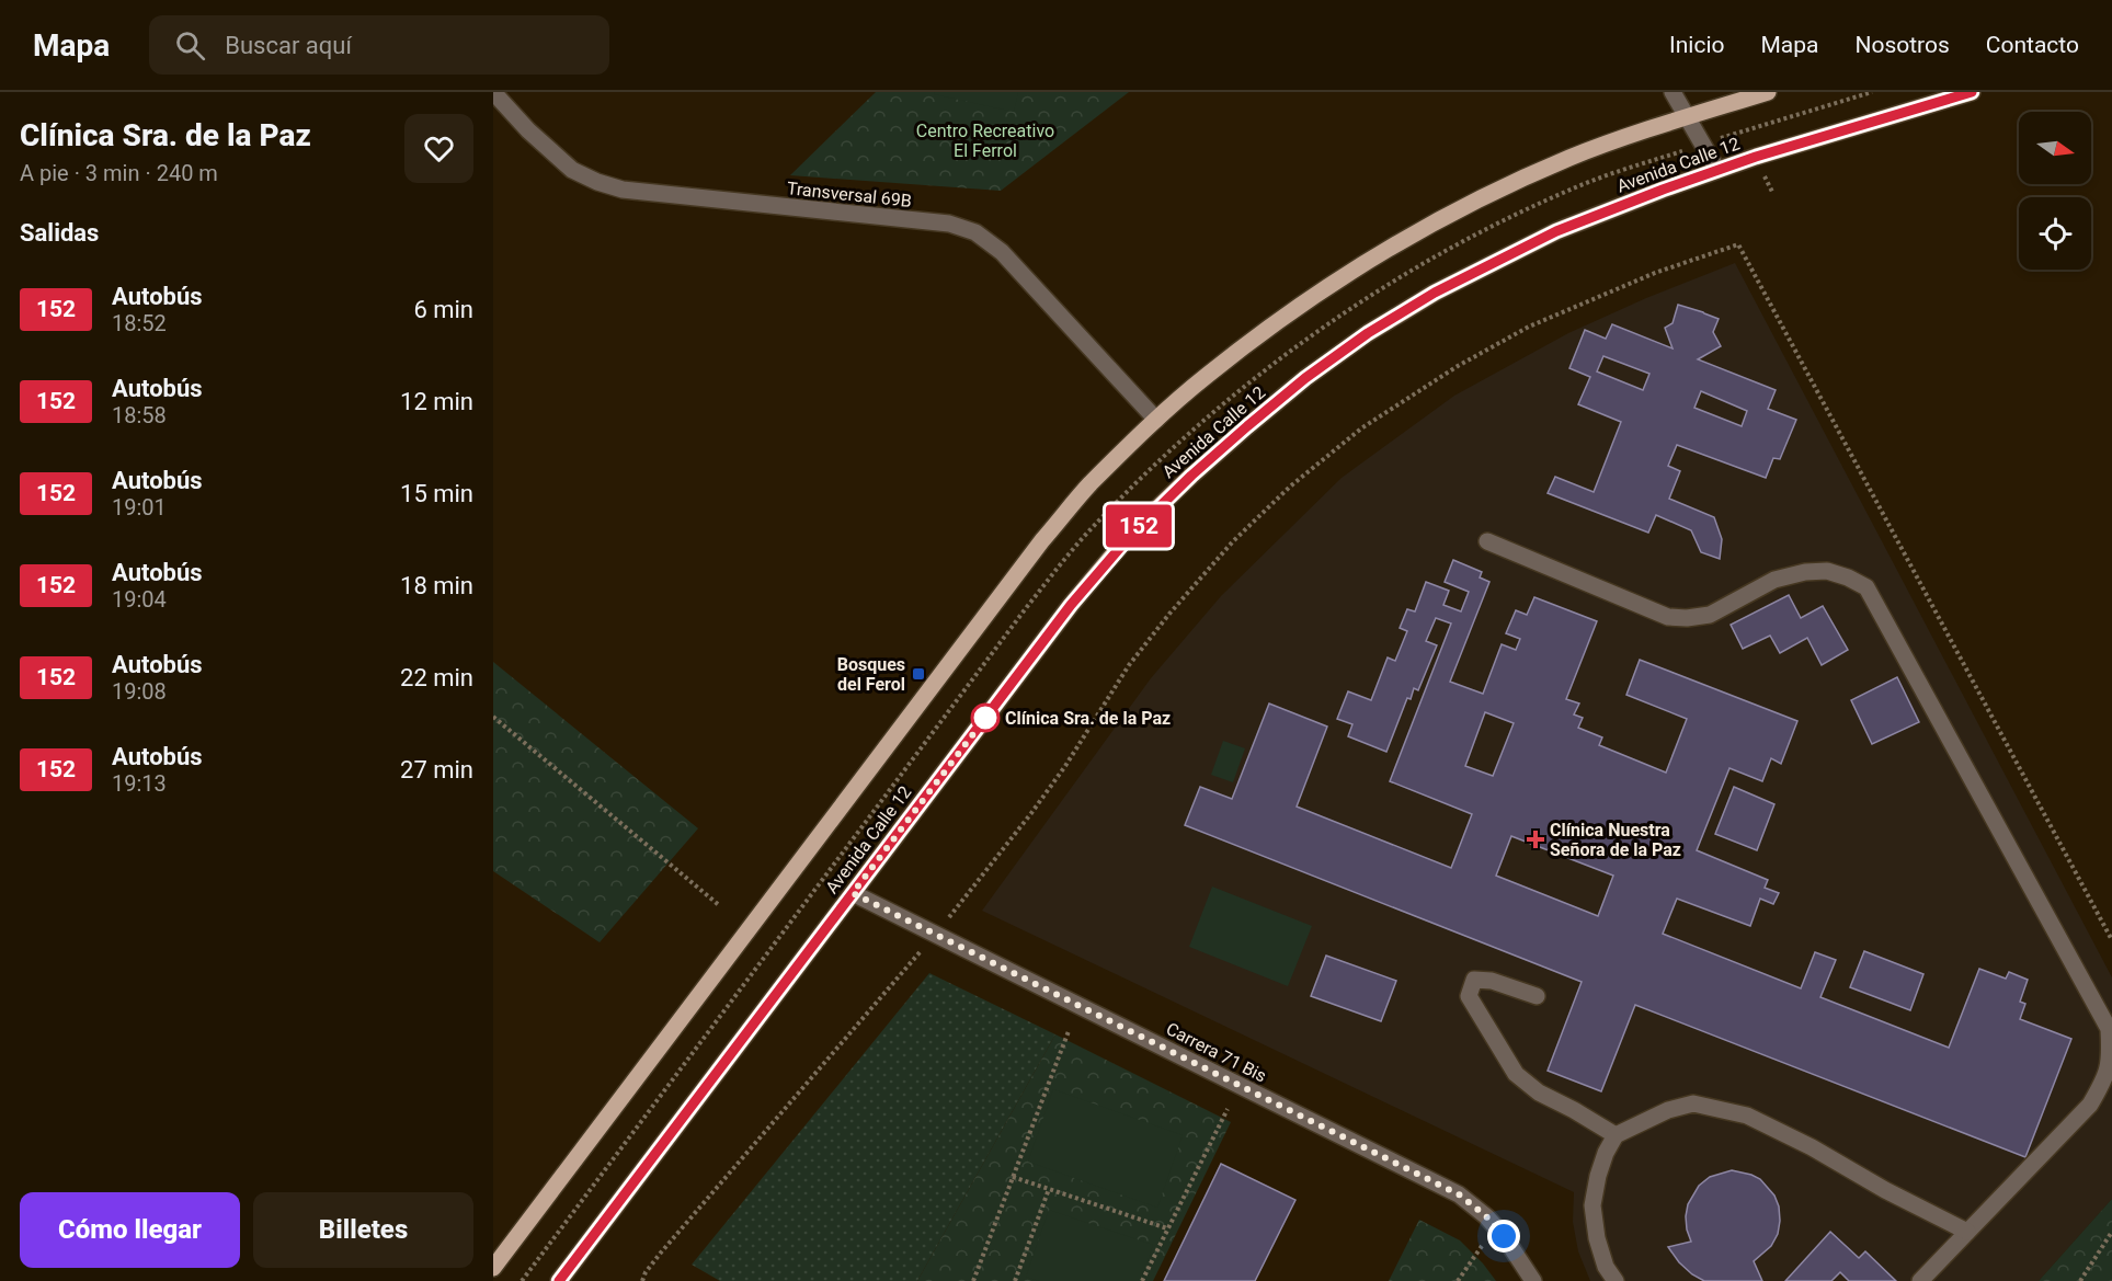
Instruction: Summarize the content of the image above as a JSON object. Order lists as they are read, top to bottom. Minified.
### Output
{"streets":{"main road":["Avenida Calle 12"],"street":["Transversal 69B","Carrera 71 Bis"]},"crossings":[["Avenida Calle 12","Carrera 71 Bis"]],"parks":["Centro Recreativo El Ferrol"],"places":{"transit":["Bosques del Ferol"],"other":["Clínica Sra. de la Paz"],"health":["Clínica Nuestra Señora de la Paz"]},"lines":["bus line 152"],"north":"right","page":{"header":"Mapa","search":"Buscar aquí","nav":["Inicio","Mapa","Nosotros","Contacto"],"heading":[["Clínica Sra. de la Paz","A pie · 3 min · 240 m"],"Salidas"],"on_map":"152","list":[{"mark":"152","name":"Autobús","note":"18:52","value":"6 min"},{"mark":"152","name":"Autobús","note":"18:58","value":"12 min"},{"mark":"152","name":"Autobús","note":"19:01","value":"15 min"},{"mark":"152","name":"Autobús","note":"19:04","value":"18 min"},{"mark":"152","name":"Autobús","note":"19:08","value":"22 min"},{"mark":"152","name":"Autobús","note":"19:13","value":"27 min"}],"buttons":["Cómo llegar","Billetes"]}}
